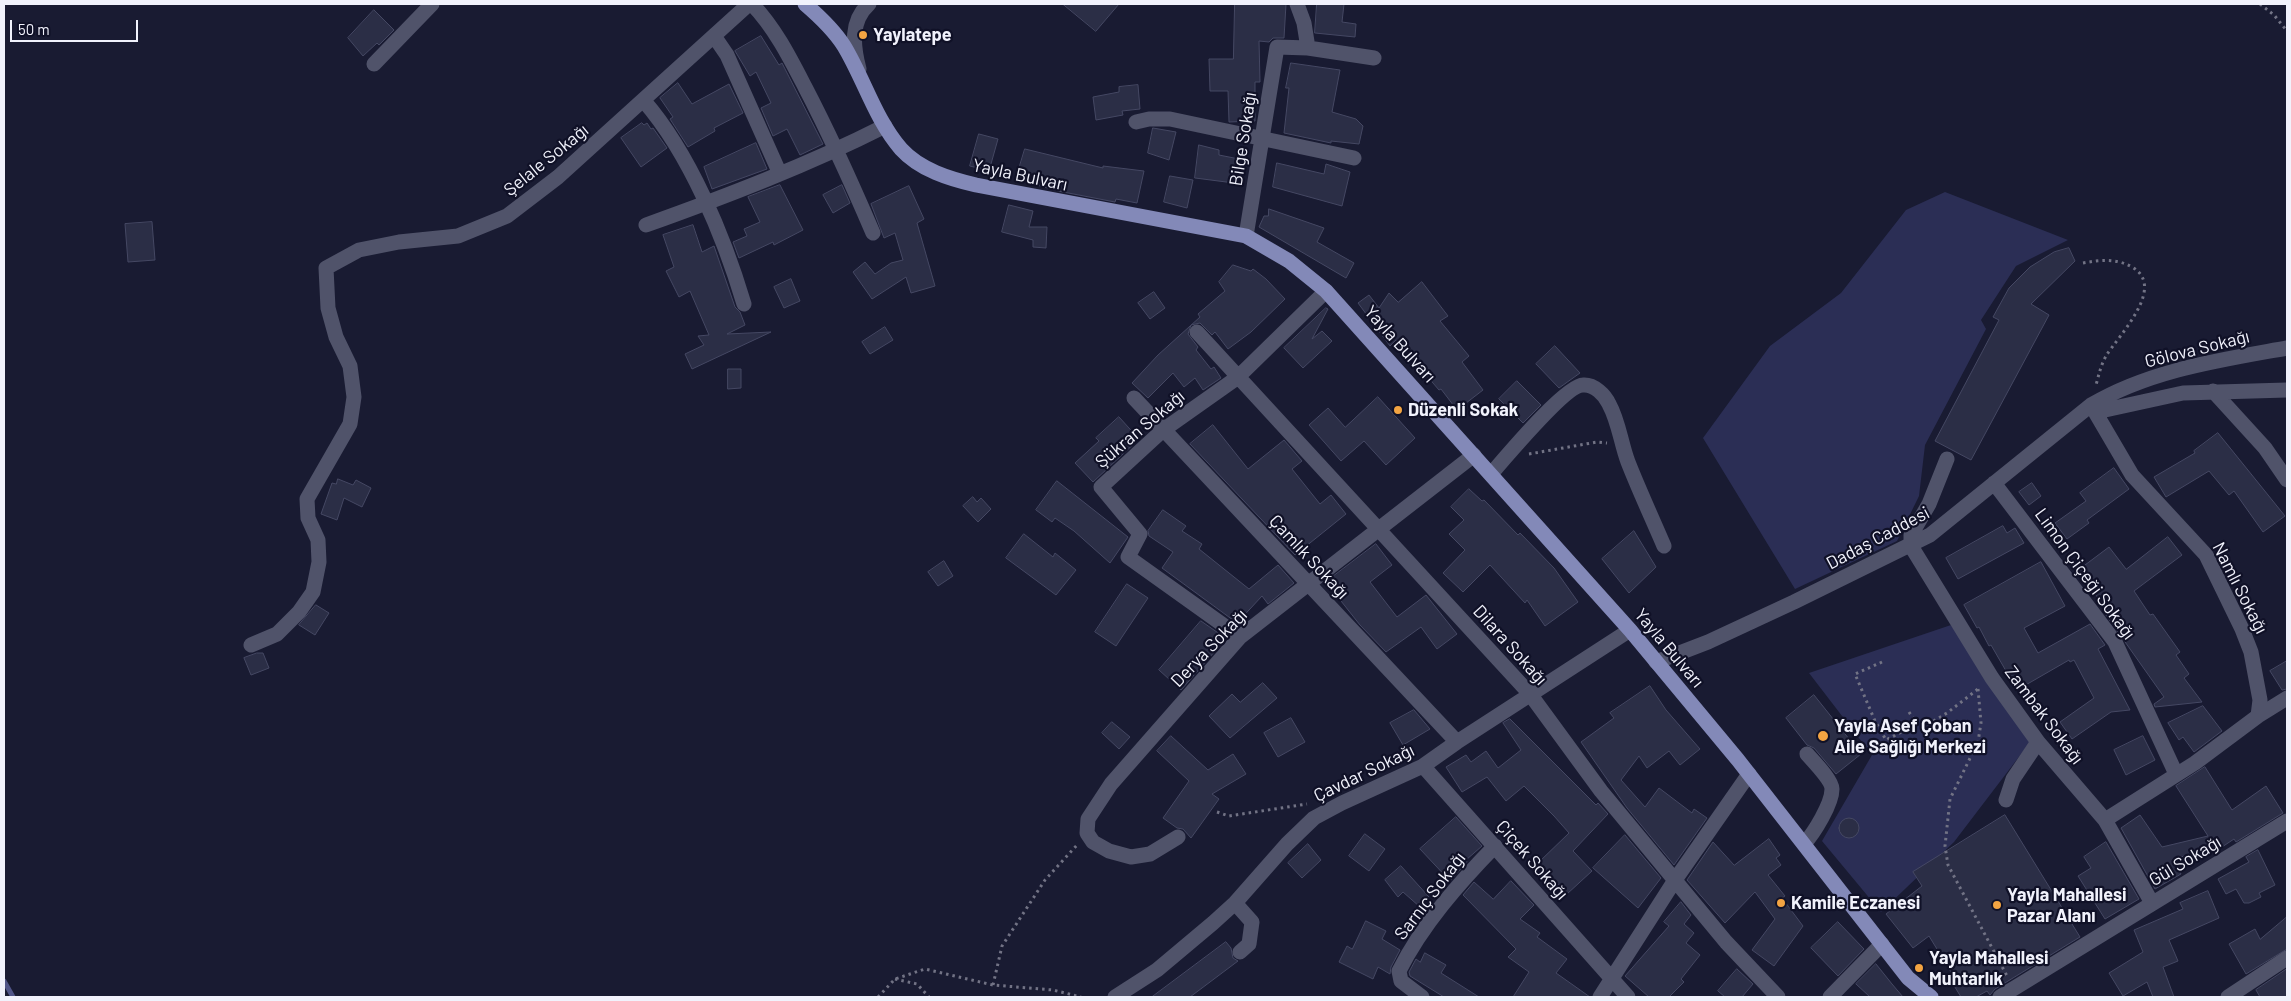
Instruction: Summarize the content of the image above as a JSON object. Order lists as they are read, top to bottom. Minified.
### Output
{"streets":{"main road":["Yayla Bulvarı"],"street":["Bilge Sokağı","Şelale Sokağı","Gölova Sokağı","Şükran Sokağı","Dadaş Caddesi","Çamlık Sokağı","Limon Çiçeği Sokağı","Namlı Sokağı","Dilara Sokağı","Derya Sokağı","Zambak Sokağı","Çavdar Sokağı","Çiçek Sokağı","Gül Sokağı","Sarnıç Sokağı"]},"crossings":[["Bilge Sokağı","Yayla Bulvarı"],["Yayla Bulvarı","Şükran Sokağı"],["Yayla Bulvarı","Dadaş Caddesi"],["Yayla Bulvarı","Derya Sokağı"],["Yayla Bulvarı","Çavdar Sokağı"],["Gölova Sokağı","Dadaş Caddesi"],["Gölova Sokağı","Namlı Sokağı"],["Şükran Sokağı","Çamlık Sokağı"],["Şükran Sokağı","Dilara Sokağı"],["Şükran Sokağı","Derya Sokağı"],["Dadaş Caddesi","Limon Çiçeği Sokağı"],["Dadaş Caddesi","Namlı Sokağı"],["Dadaş Caddesi","Zambak Sokağı"],["Çamlık Sokağı","Derya Sokağı"],["Çamlık Sokağı","Çavdar Sokağı"],["Dilara Sokağı","Derya Sokağı"],["Dilara Sokağı","Çavdar Sokağı"],["Zambak Sokağı","Gül Sokağı"],["Çavdar Sokağı","Çiçek Sokağı"],["Çiçek Sokağı","Sarnıç Sokağı"]],"places":["Yaylatepe","Düzenli Sokak","Yayla Asef Çoban Aile Sağlığı Merkezi","Kamile Eczanesi","Yayla Mahallesi Pazar Alanı","Yayla Mahallesi Muhtarlık"],"scale_bar":"50 m"}
